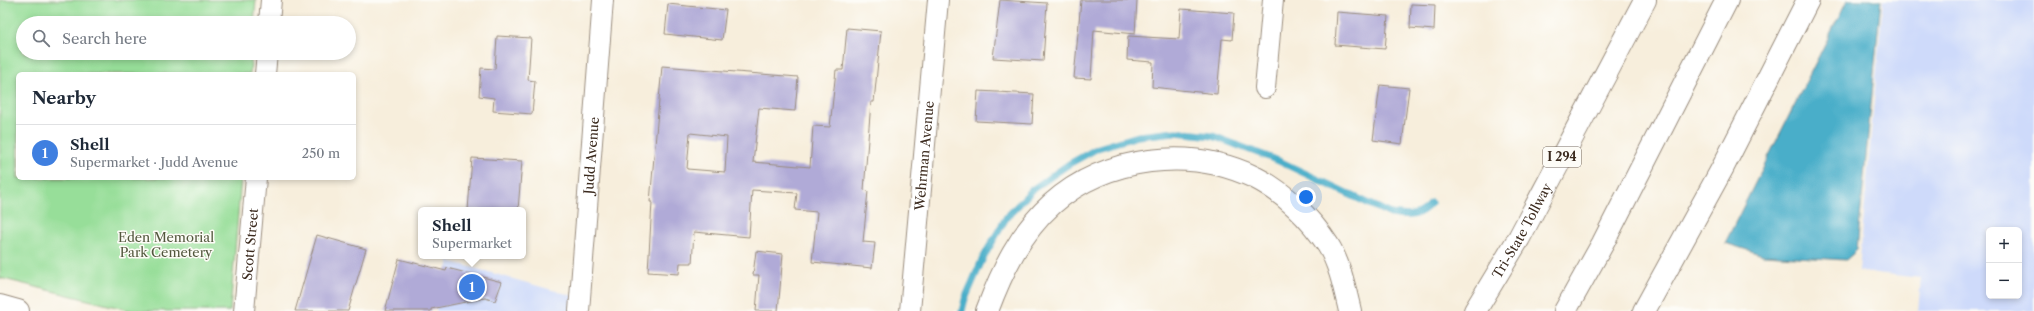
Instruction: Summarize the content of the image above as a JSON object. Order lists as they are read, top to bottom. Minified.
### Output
{"streets":{"main road":["I 294","Tri-State Tollway"],"street":["Judd Avenue","Wehrman Avenue","Scott Street"]},"parks":["Eden Memorial Park Cemetery"],"page":{"search":"Search here","heading":"Nearby","list":[{"mark":"1","name":"Shell","note":"Supermarket · Judd Avenue","value":"250 m"}],"popup":["Shell","Supermarket"],"map_buttons":["+","−"],"pins":"1"}}
